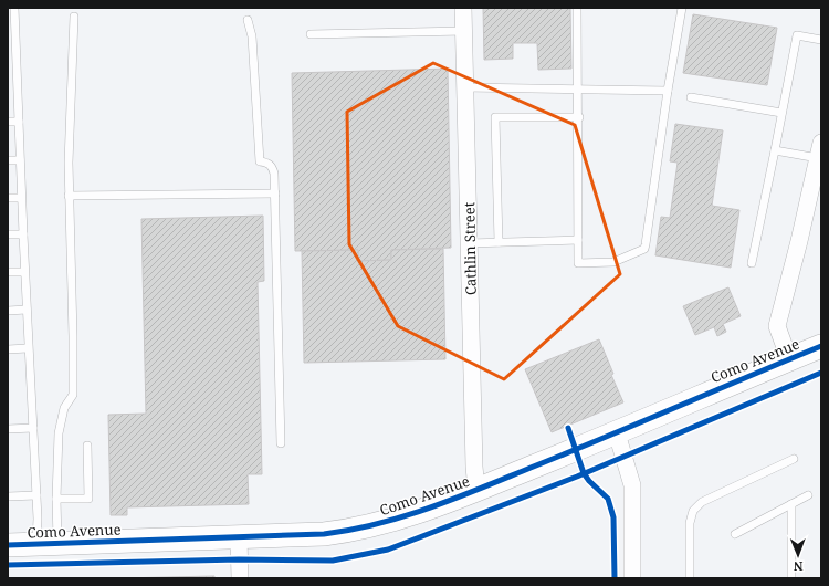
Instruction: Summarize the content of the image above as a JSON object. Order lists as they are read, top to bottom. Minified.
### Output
{"streets":{"main road":["Como Avenue"],"street":["Cathlin Street"]},"crossings":[["Cathlin Street","Como Avenue"]],"north":"bottom"}
